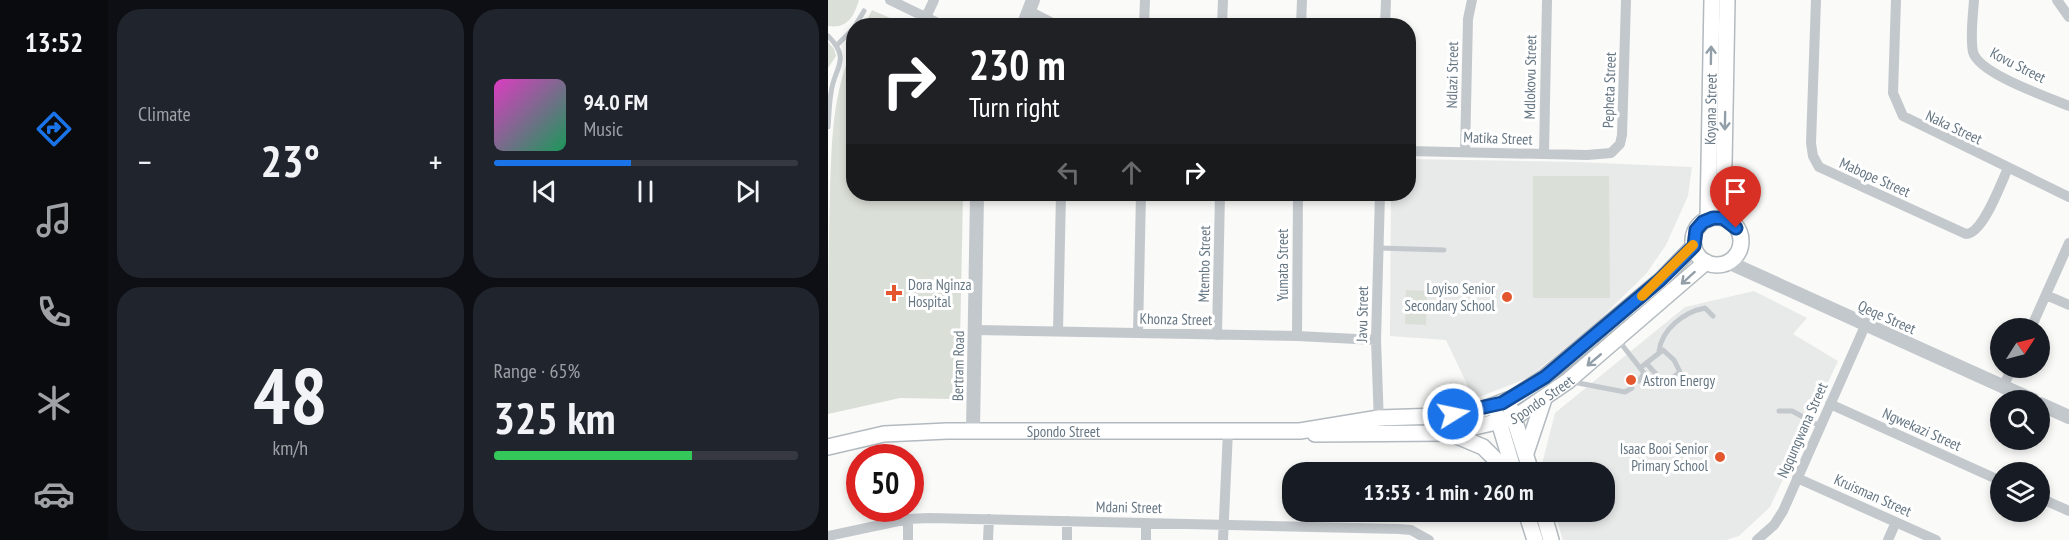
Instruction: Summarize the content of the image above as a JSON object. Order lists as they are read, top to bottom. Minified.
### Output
{"streets":{"main road":["Koyana Street","Spondo Street"],"street":["Kovu Street","Ndlazi Street","Mdlokovu Street","Pepheta Street","Naka Street","Matika Street","Mabope Street","Mtembo Street","Yumata Street","Javu Street","Qeqe Street","Khonza Street","Bertram Road","Ngwekazi Street","Ngqungwana Street","Kruisman Street","Mdani Street"]},"crossings":[["Ndlazi Street","Matika Street"],["Mdlokovu Street","Matika Street"],["Pepheta Street","Matika Street"],["Koyana Street","Qeqe Street"],["Koyana Street","Spondo Street"],["Naka Street","Mabope Street"],["Mtembo Street","Khonza Street"],["Yumata Street","Khonza Street"],["Javu Street","Khonza Street"],["Javu Street","Spondo Street"],["Qeqe Street","Spondo Street"],["Qeqe Street","Ngqungwana Street"],["Khonza Street","Bertram Road"],["Bertram Road","Spondo Street"],["Ngwekazi Street","Ngqungwana Street"],["Ngqungwana Street","Kruisman Street"]],"places":{"health":["Dora Nginza Hospital"],"other":["Loyiso Senior Secondary School","Astron Energy","Isaac Booi Senior Primary School"]},"north":"top right","page":{"tabs":"13:52","tile":["Climate",["48","km/h"],["Range · 65%","325 km"]],"turn":["230 m","Turn right"],"song":["94.0 FM","Music"],"heat":["−","23°","+"],"limit":"50","trip":"13:53 · 1 min · 260 m"}}
